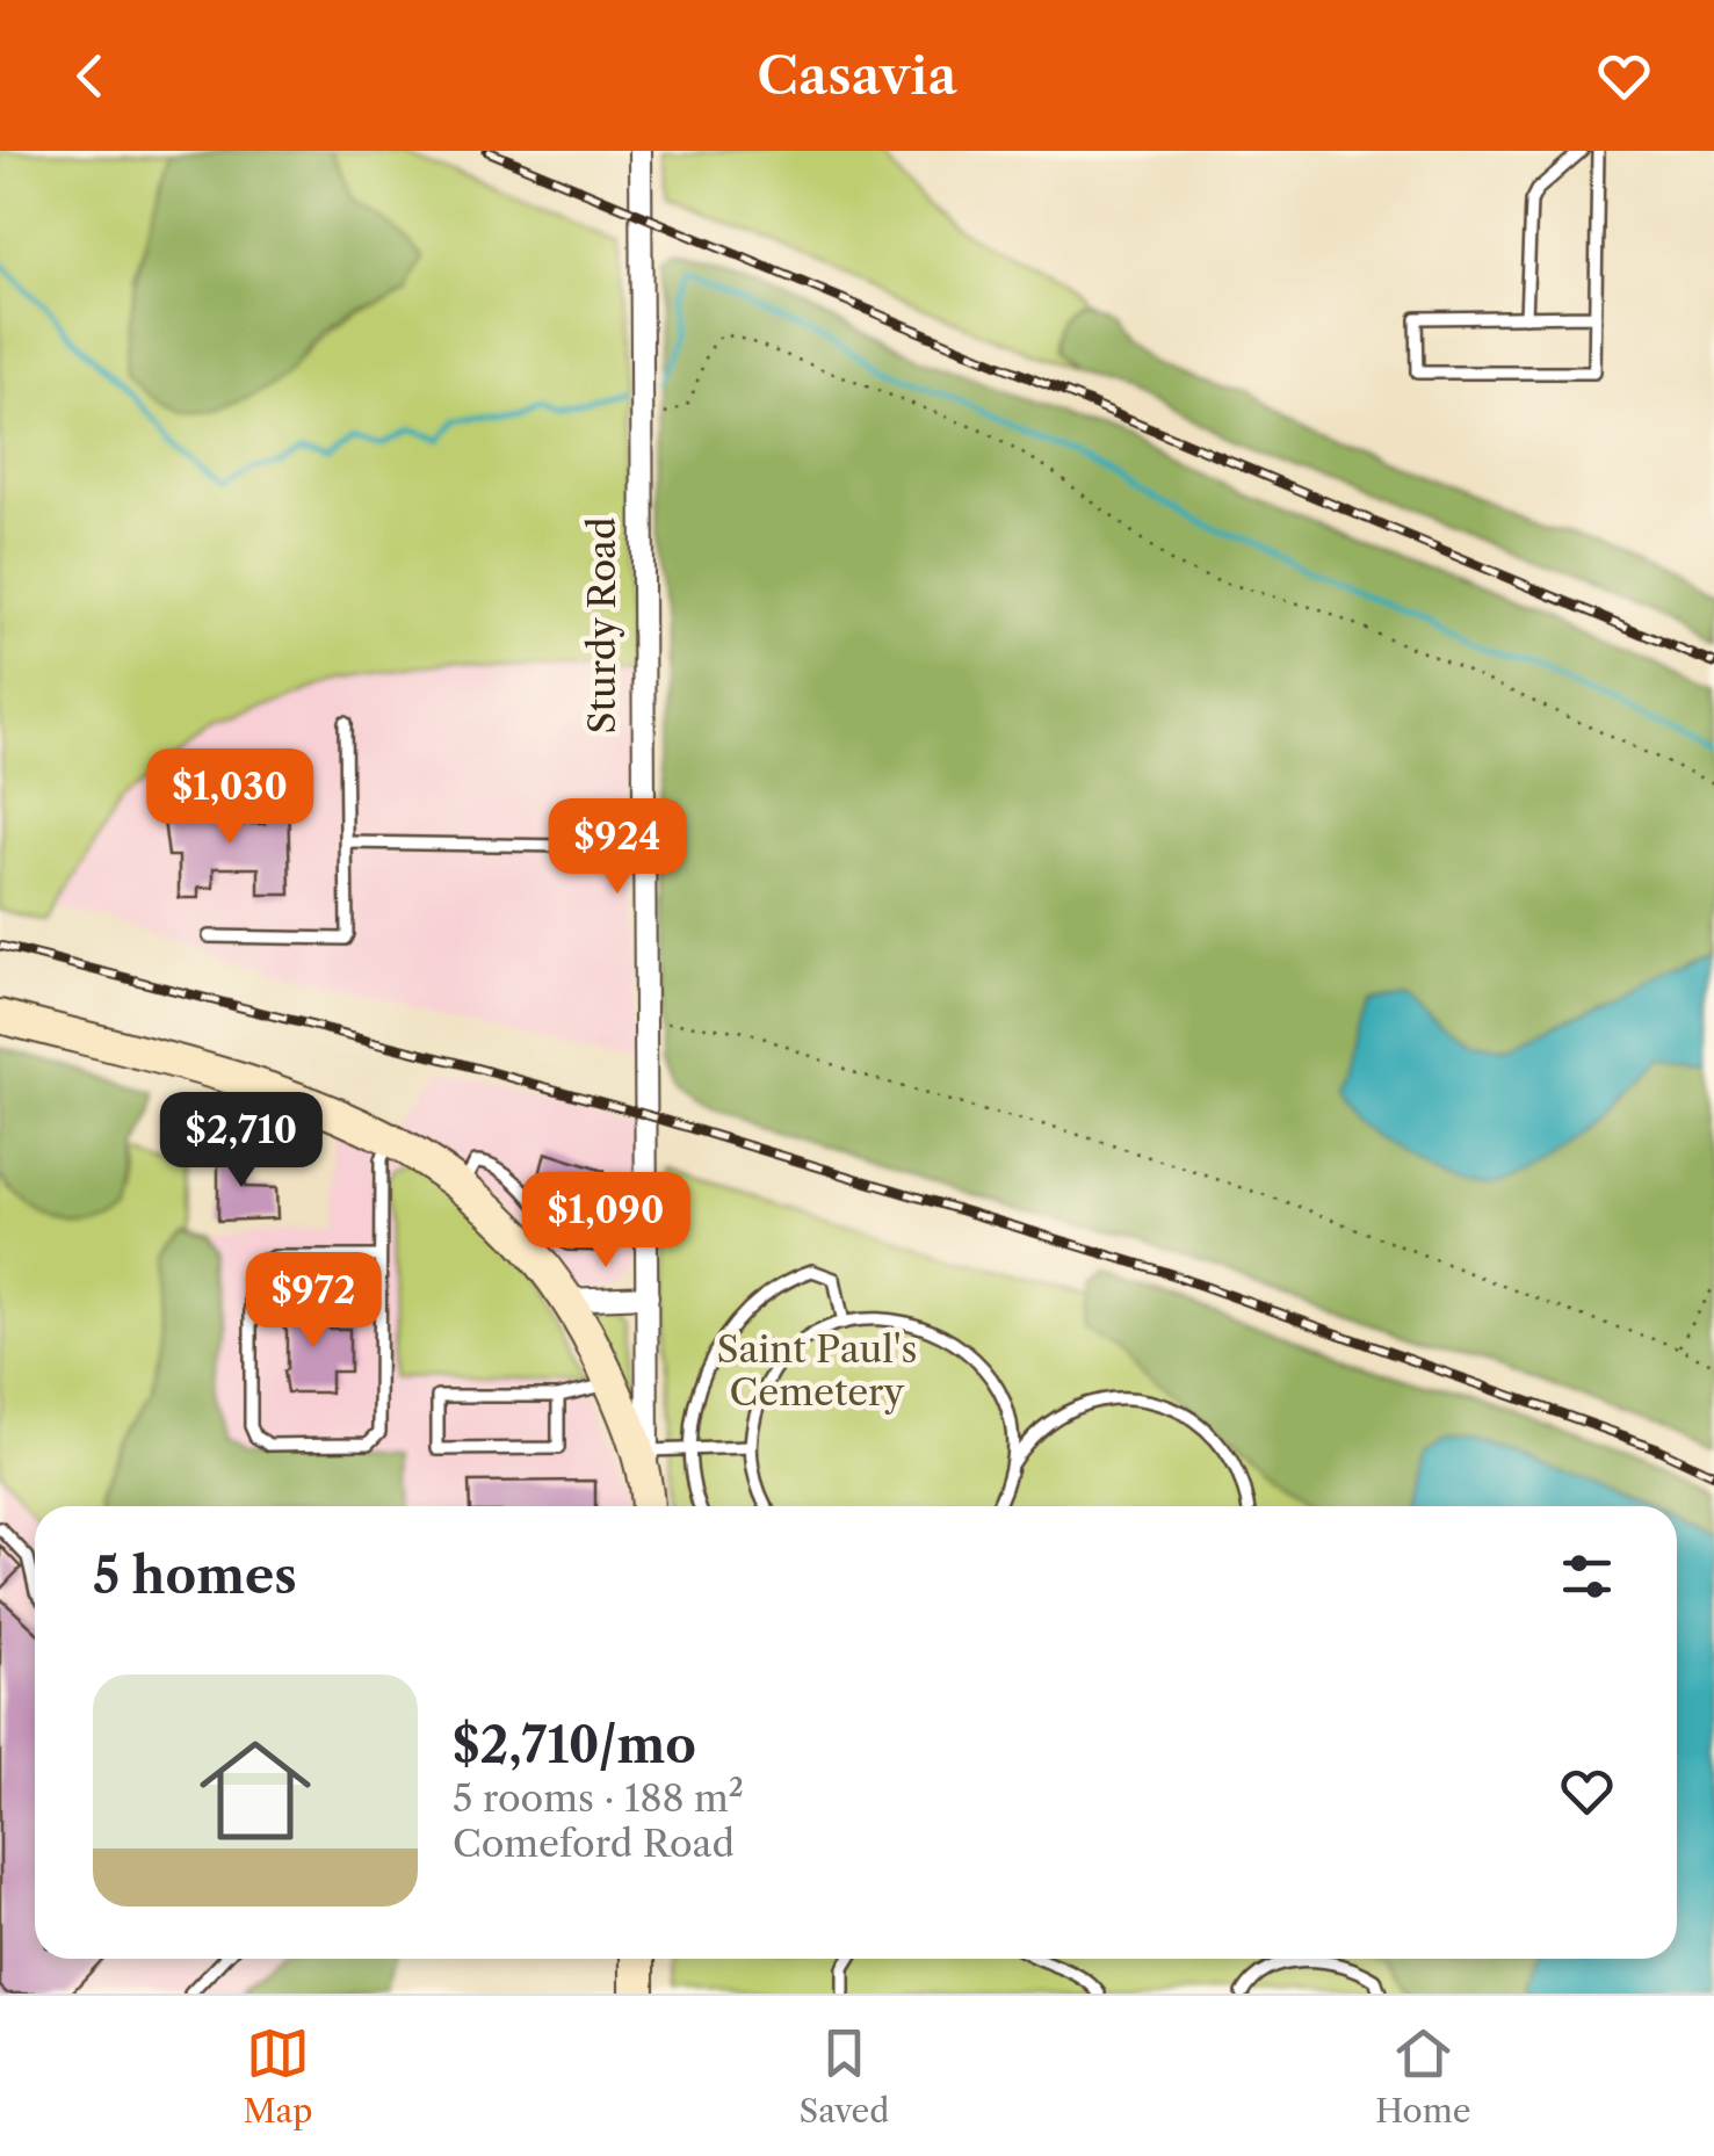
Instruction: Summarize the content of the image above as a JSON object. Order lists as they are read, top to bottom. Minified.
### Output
{"streets":{"street":["Sturdy Road"]},"parks":["Saint Paul's Cemetery"],"page":{"header":"Casavia","price":["$1,030","$924","$2,710","$1,090","$972"],"heading":"5 homes","list":[{"name":"$2,710/mo","note":"5 rooms · 188 m² · Comeford Road"}],"tabs":["Map","Saved","Home"]}}
